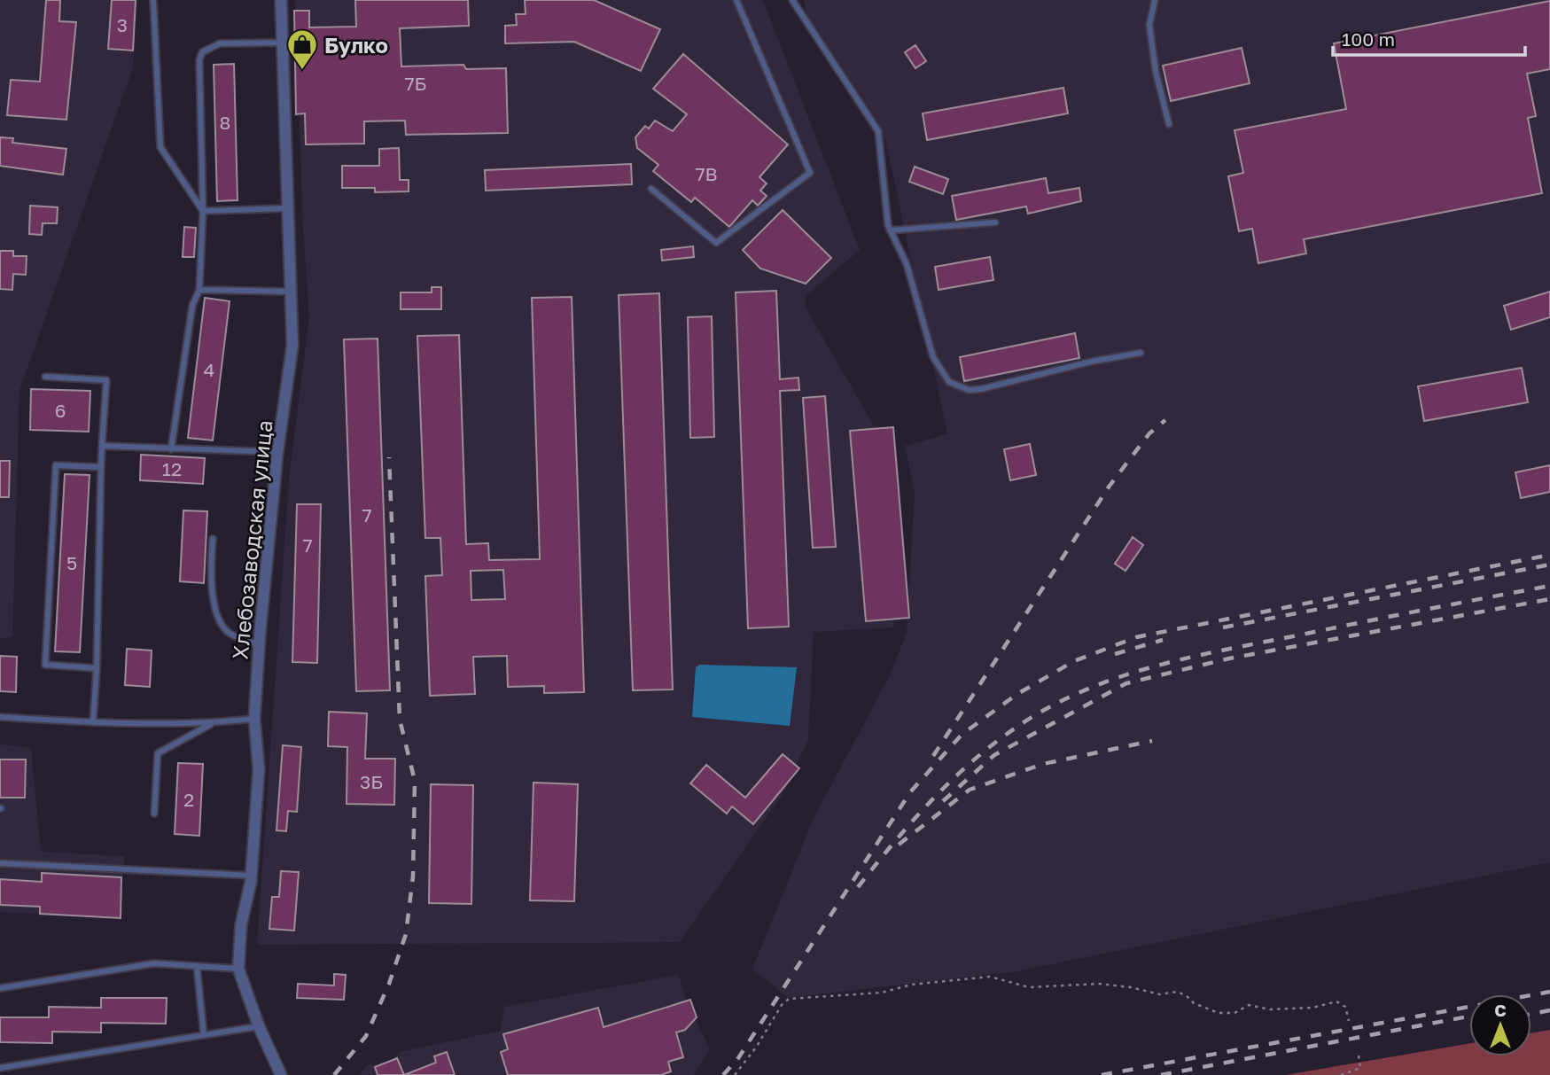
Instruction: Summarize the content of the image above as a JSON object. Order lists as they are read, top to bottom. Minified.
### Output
{"streets":{"street":["Хлебозаводская улица"]},"places":{"shop":["Булко"]},"house_numbers":["3","7Б","8","7В","4","6","12","7","7","5","3Б","2"],"scale_bar":"100 m","north":"top"}
